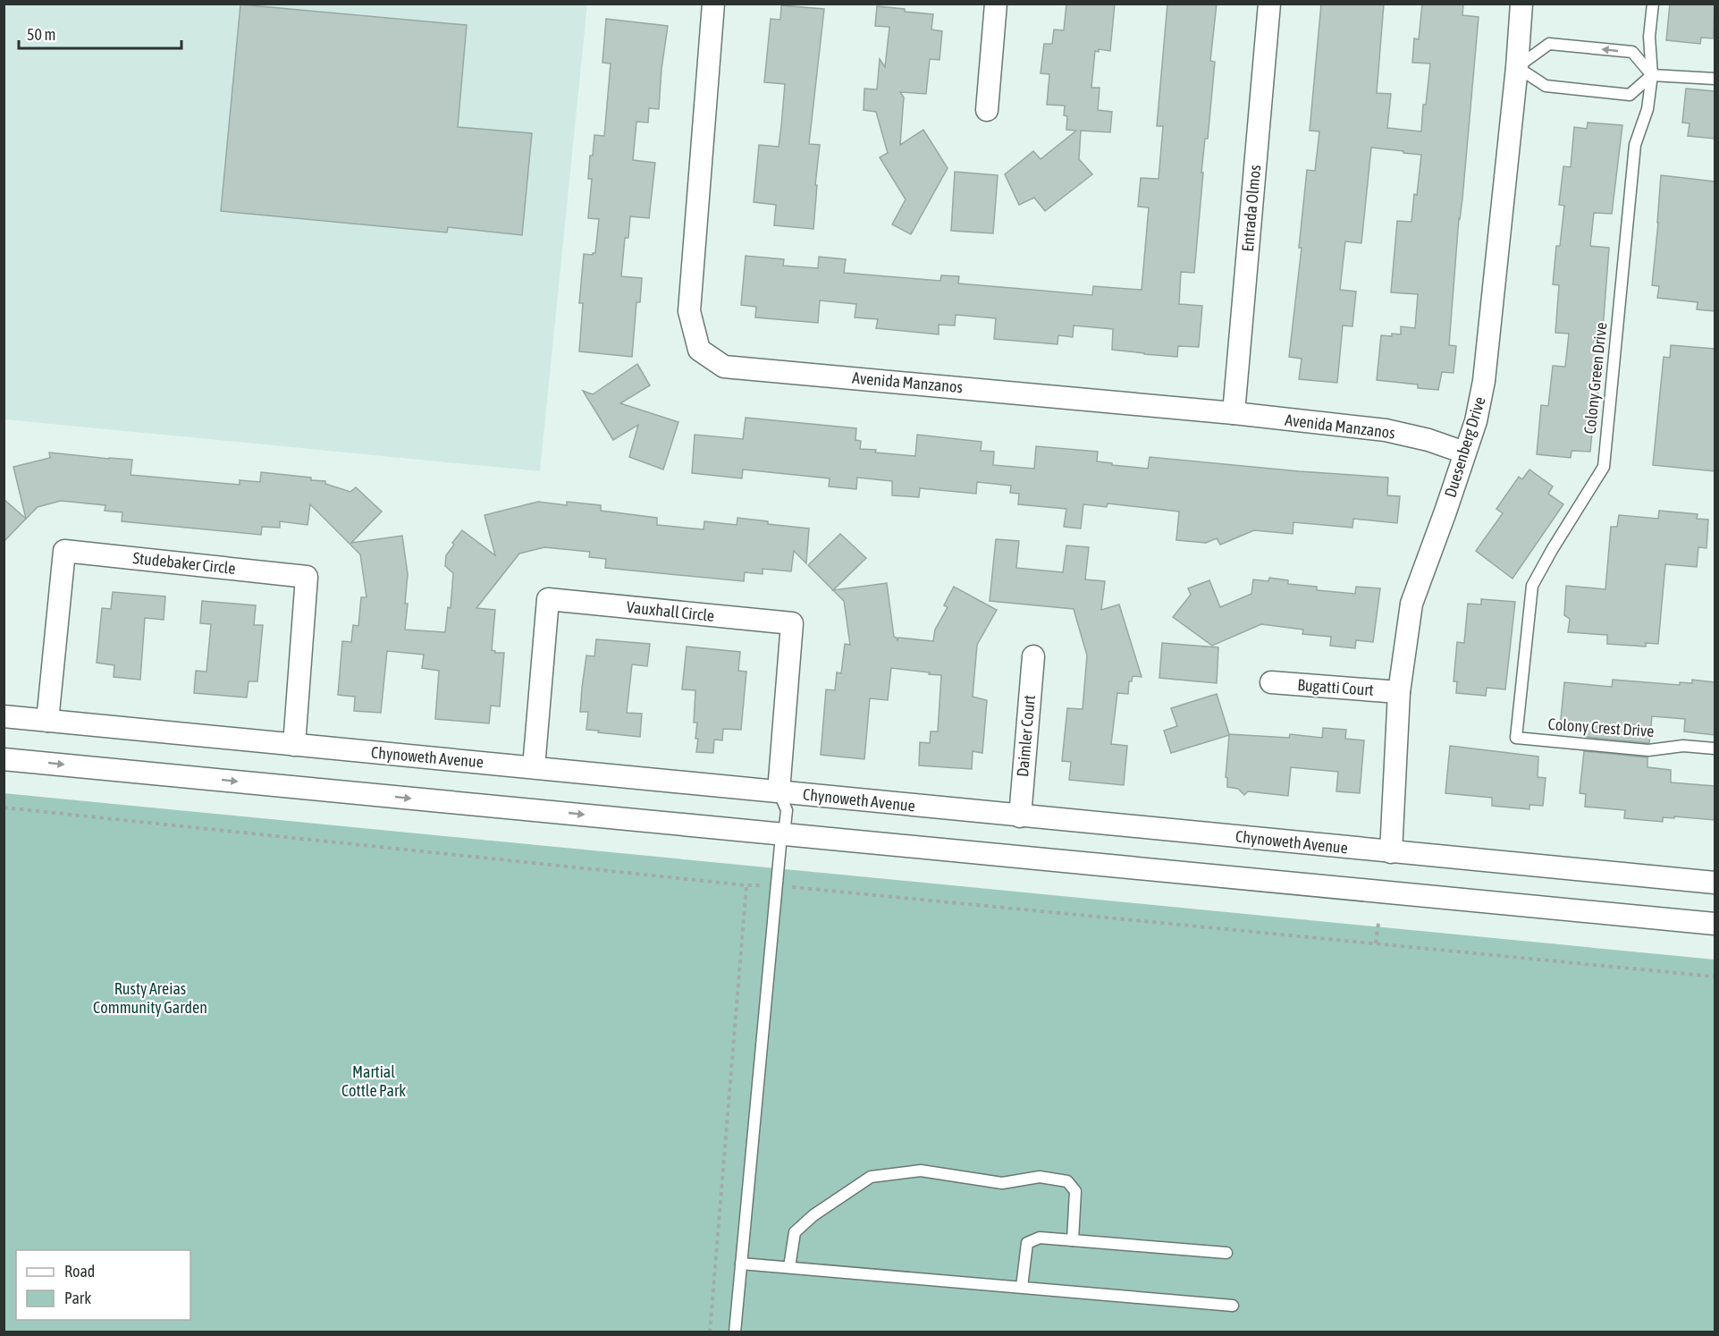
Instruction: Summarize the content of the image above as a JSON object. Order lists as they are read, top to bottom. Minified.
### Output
{"streets":{"street":["Entrada Olmos","Avenida Manzanos","Duesenberg Drive","Studebaker Circle","Vauxhall Circle","Bugatti Court","Daimler Court","Chynoweth Avenue"],"lane":["Colony Green Drive","Colony Crest Drive"]},"crossings":[["Entrada Olmos","Avenida Manzanos"],["Colony Green Drive","Colony Crest Drive"],["Avenida Manzanos","Duesenberg Drive"],["Duesenberg Drive","Bugatti Court"],["Duesenberg Drive","Chynoweth Avenue"],["Studebaker Circle","Chynoweth Avenue"],["Vauxhall Circle","Chynoweth Avenue"],["Daimler Court","Chynoweth Avenue"]],"parks":["Rusty Areias Community Garden","Martial Cottle Park"],"legend":["Road","Park"],"scale_bar":"50 m"}
